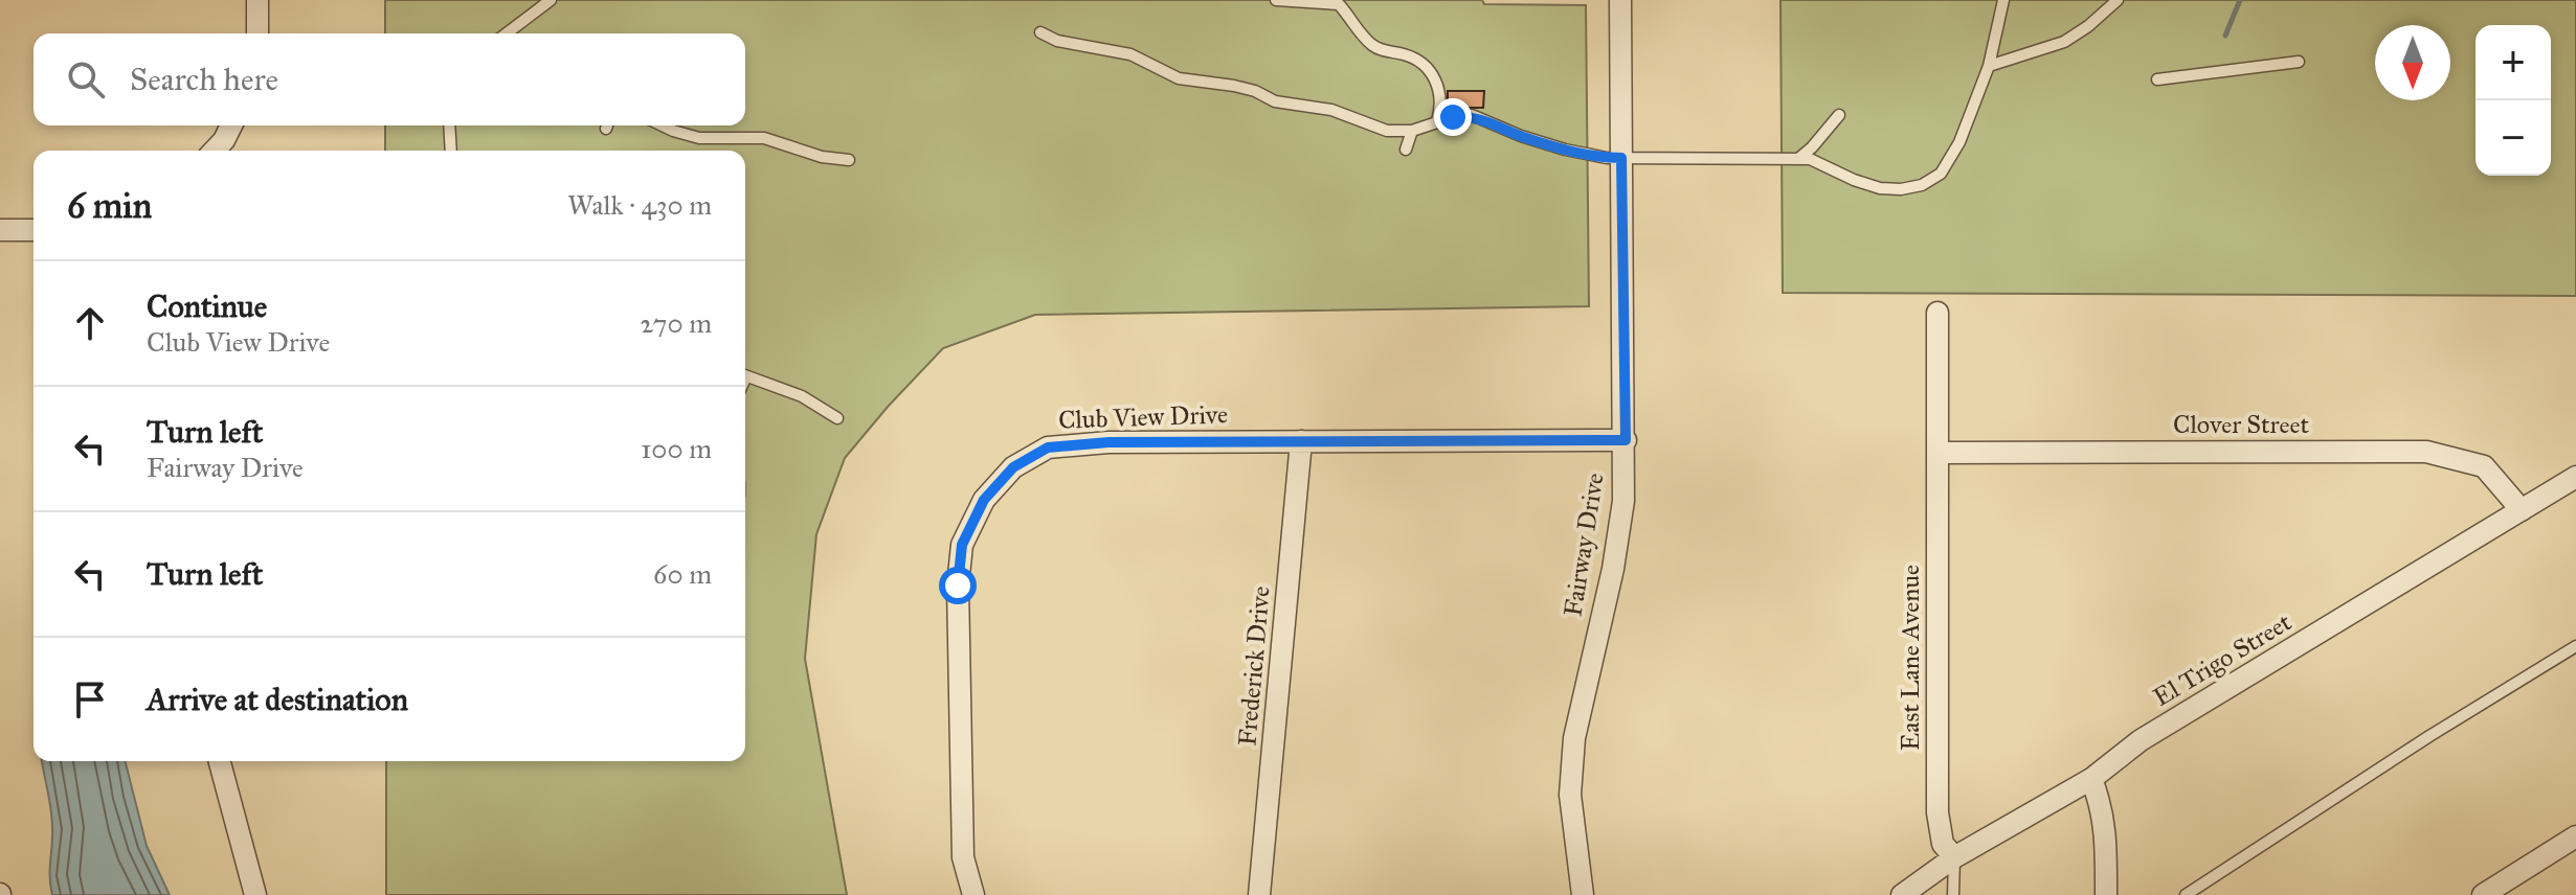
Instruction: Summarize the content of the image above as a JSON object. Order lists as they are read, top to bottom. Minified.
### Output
{"streets":{"street":["Club View Drive","Clover Street","Fairway Drive","East Lane Avenue","El Trigo Street","Frederick Drive"]},"crossings":[["Club View Drive","Fairway Drive"],["Club View Drive","Frederick Drive"],["Clover Street","East Lane Avenue"],["Clover Street","El Trigo Street"],["East Lane Avenue","El Trigo Street"]],"north":"bottom","page":{"map_buttons":["+","−"],"search":"Search here","heading":["6 min","Walk · 430 m"],"list":[["Continue","Club View Drive","270 m"],["Turn left","Fairway Drive","100 m"],["Turn left","60 m"],"Arrive at destination"]}}
